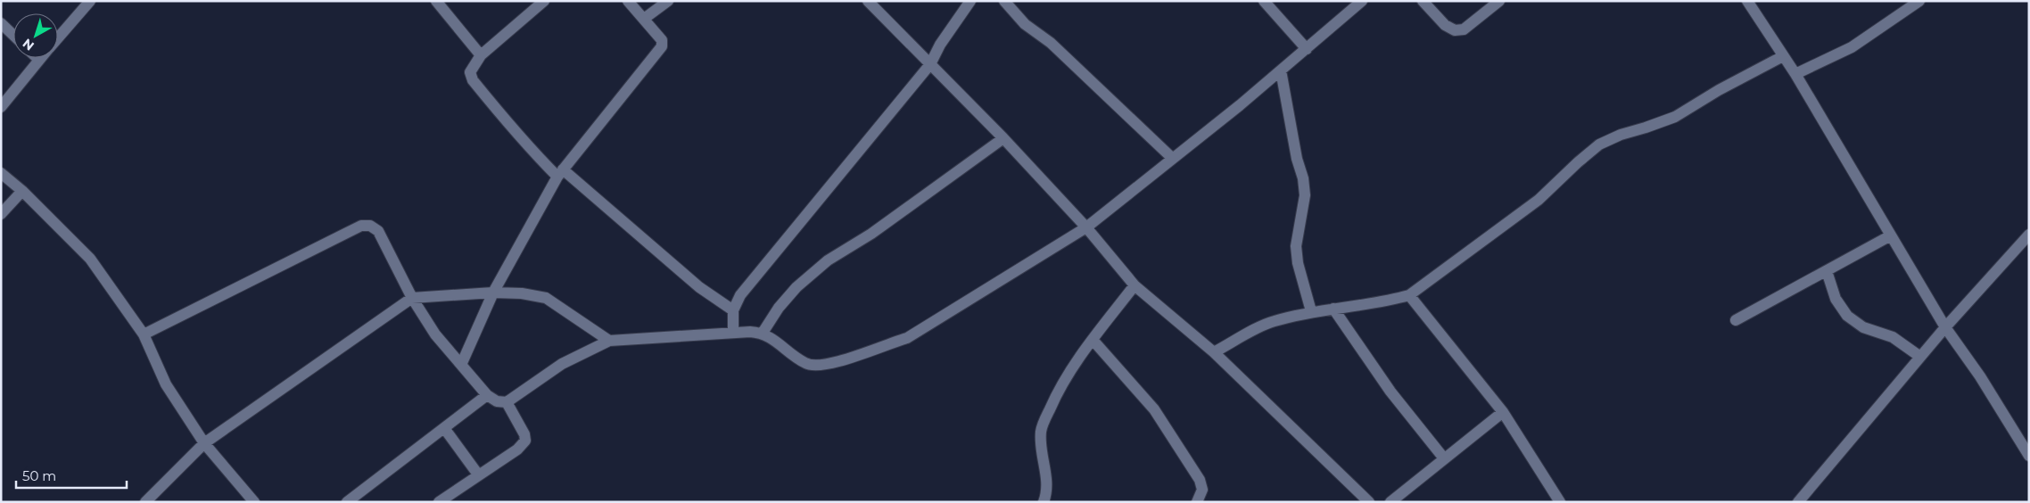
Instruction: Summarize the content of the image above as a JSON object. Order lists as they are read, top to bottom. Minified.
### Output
{"scale_bar":"50 m","north":"bottom left"}
